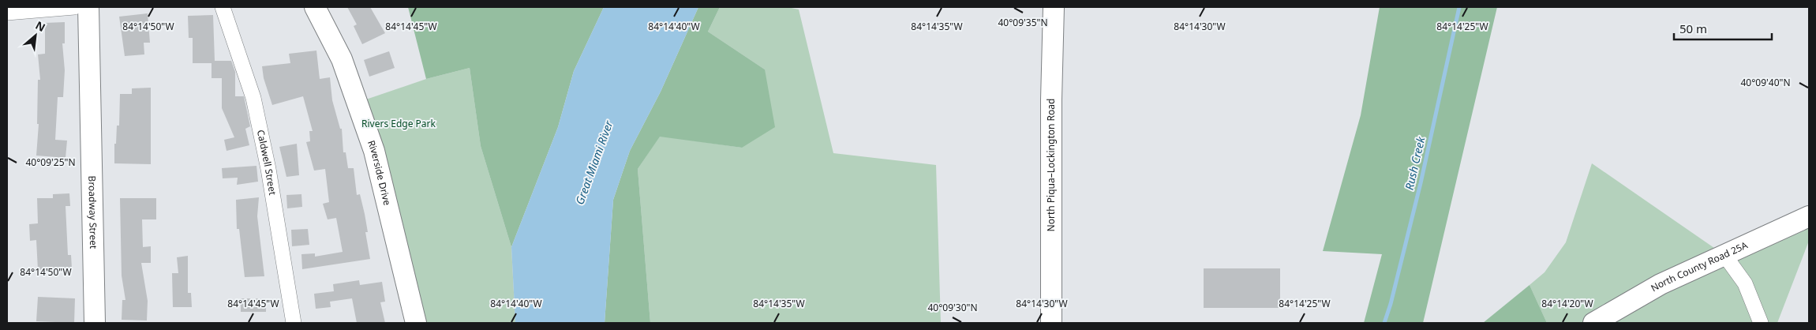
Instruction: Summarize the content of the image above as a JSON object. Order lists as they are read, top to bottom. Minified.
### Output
{"streets":{"street":["Caldwell Street","North Piqua–Lockington Road","Riverside Drive","Broadway Street","North County Road 25A"]},"water":["Great Miami River","Rush Creek"],"parks":["Rivers Edge Park"],"scale_bar":"50 m","north":"top right","coordinates":["40°09'35\"N","84°14'50\"W","84°14'45\"W","84°14'40\"W","84°14'35\"W","84°14'30\"W","84°14'25\"W","40°09'40\"N","40°09'25\"N","84°14'20\"W","40°09'30\"N"]}
